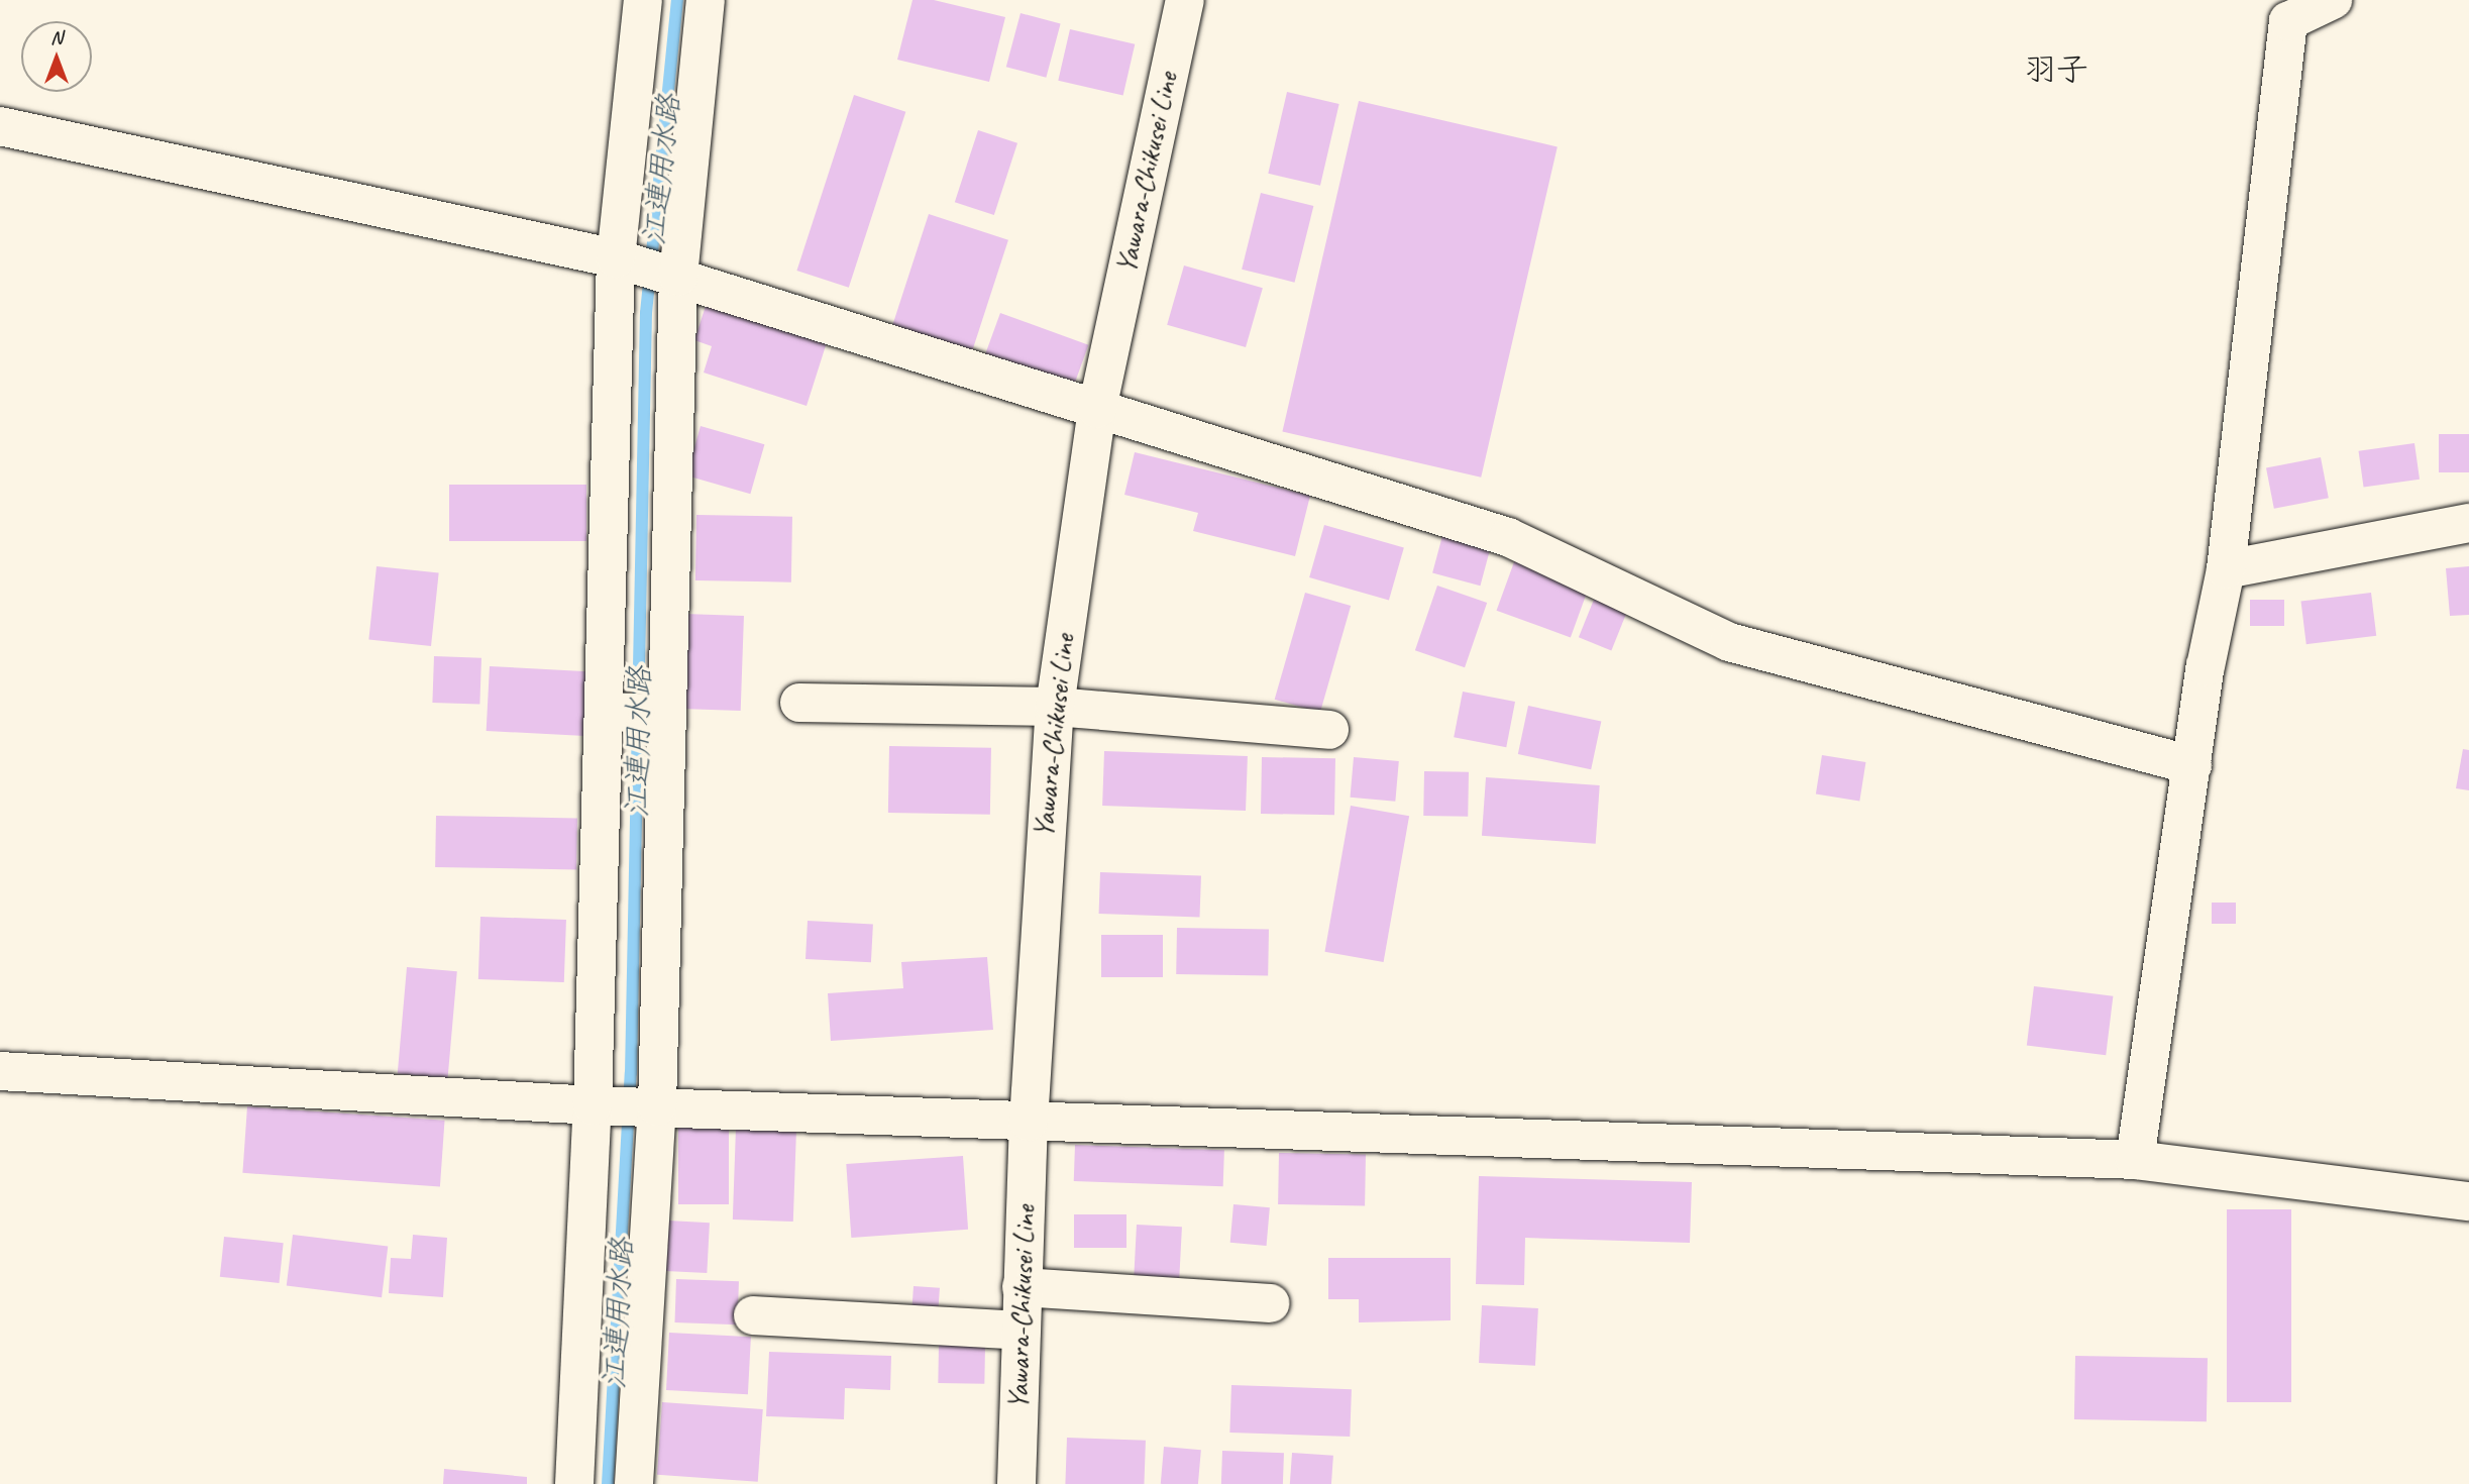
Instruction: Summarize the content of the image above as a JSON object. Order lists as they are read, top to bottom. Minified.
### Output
{"streets":{"street":["Yawara-Chikusei Line"]},"districts":["羽子"],"water":["江連用水路"],"north":"top"}
